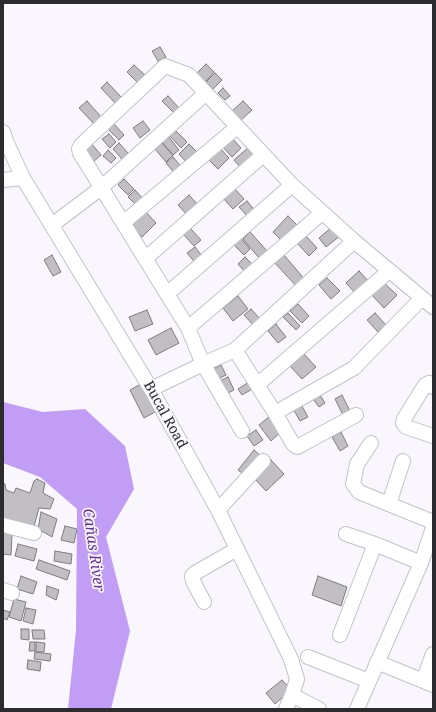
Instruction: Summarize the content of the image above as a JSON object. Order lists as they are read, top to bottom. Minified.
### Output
{"streets":{"street":["Bucal Road"]},"water":["Cañas River"]}
